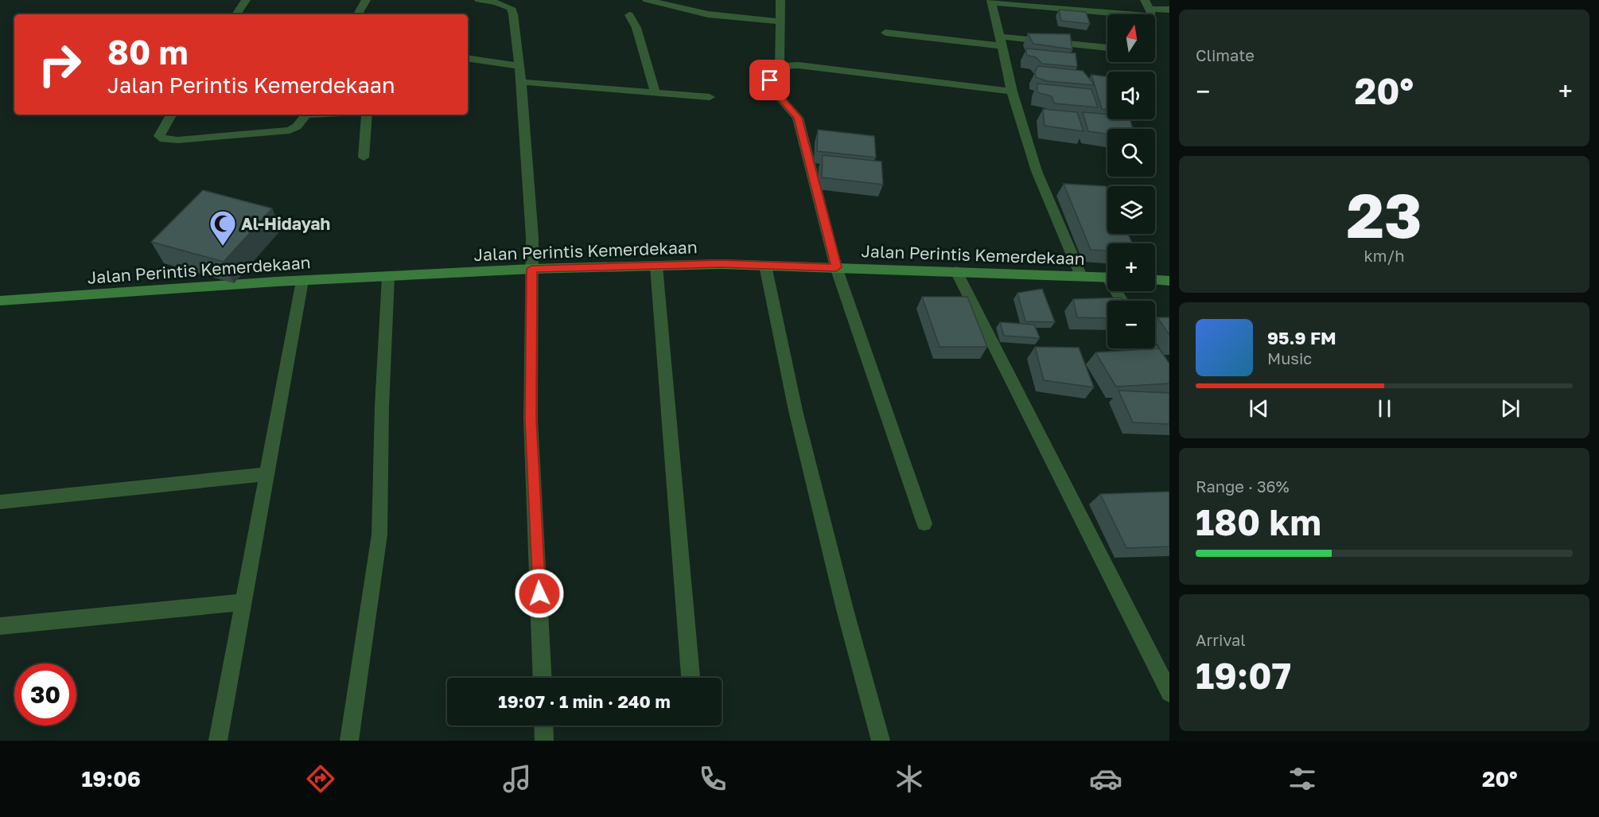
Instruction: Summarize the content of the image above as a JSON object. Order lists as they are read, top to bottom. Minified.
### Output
{"streets":{"street":["Jalan Perintis Kemerdekaan"]},"places":{"mosque":["Al-Hidayah"]},"north":"top","page":{"tile":["Climate",["23","km/h"],["Range · 36%","180 km"],["Arrival","19:07"]],"map_buttons":["+","−"],"turn":["80 m","Jalan Perintis Kemerdekaan"],"heat":["−","20°","+"],"song":["95.9 FM","Music"],"limit":"30","trip":"19:07 · 1 min · 240 m","tabs":["19:06","20°"]}}
